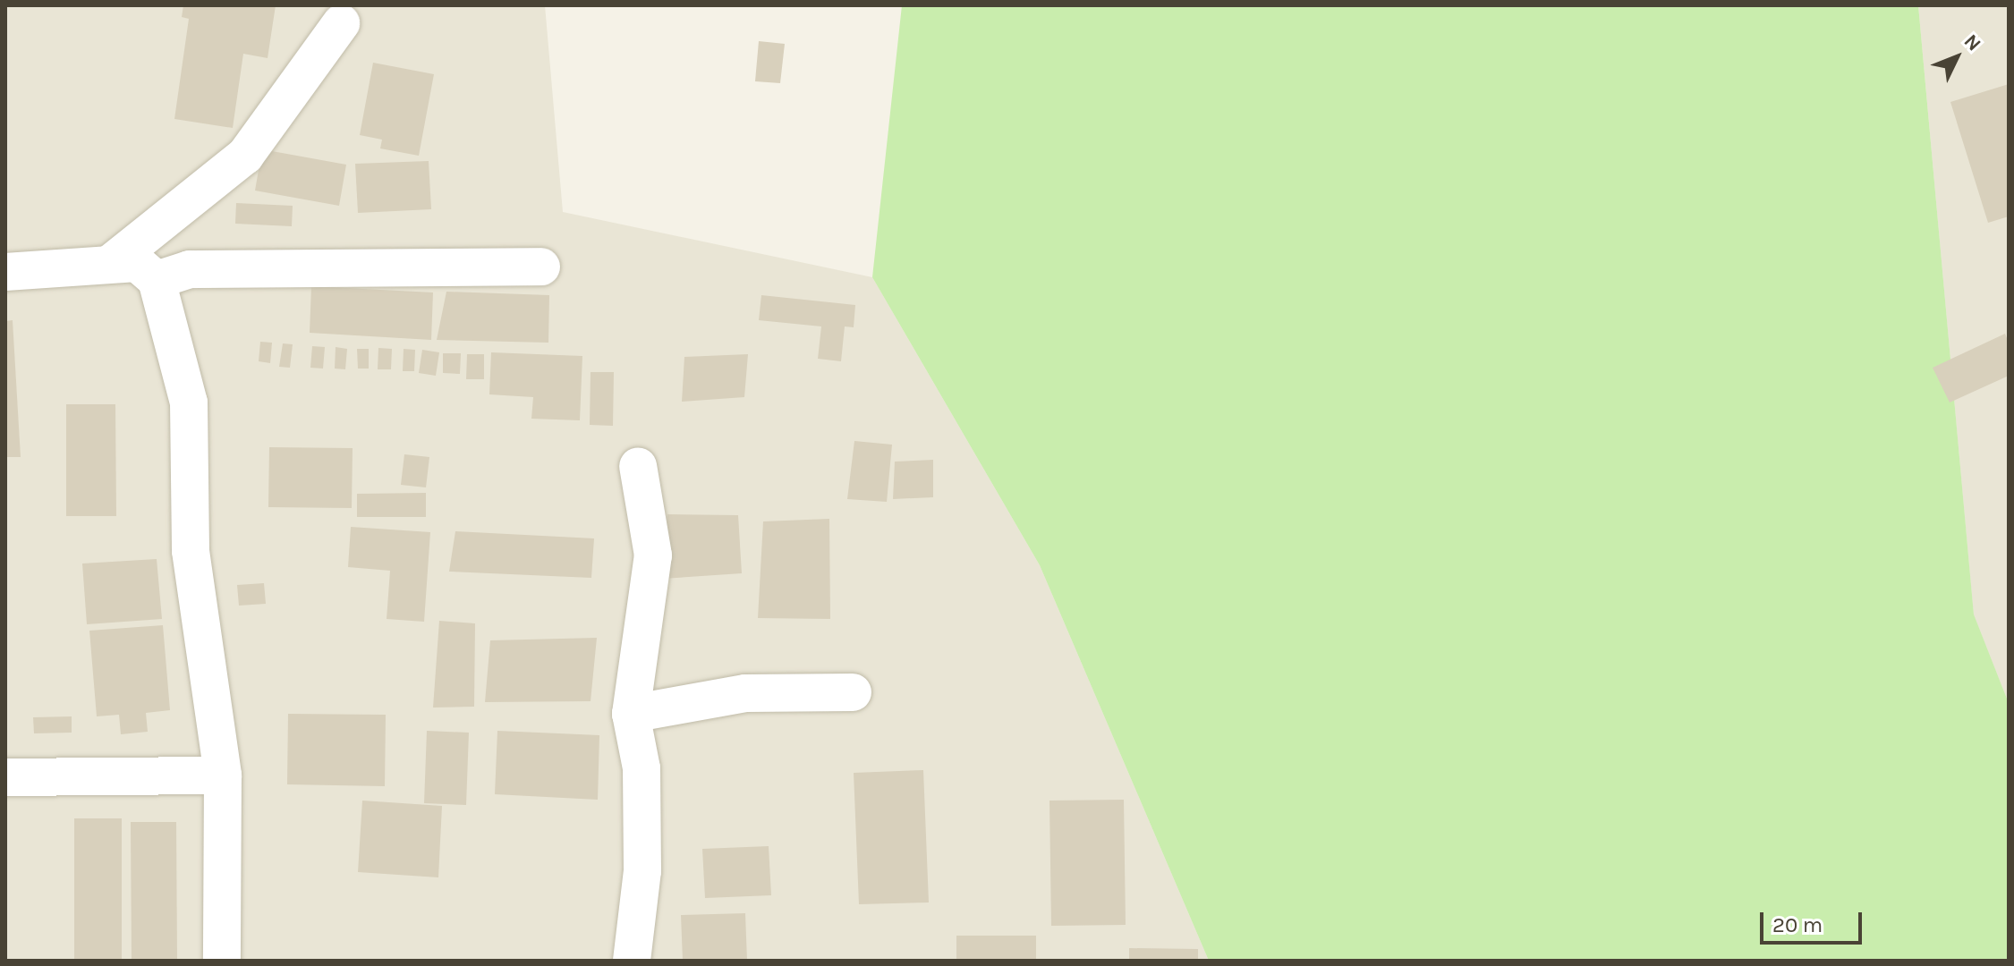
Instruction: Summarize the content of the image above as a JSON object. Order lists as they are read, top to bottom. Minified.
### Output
{"scale_bar":"20 m","north":"top right"}
